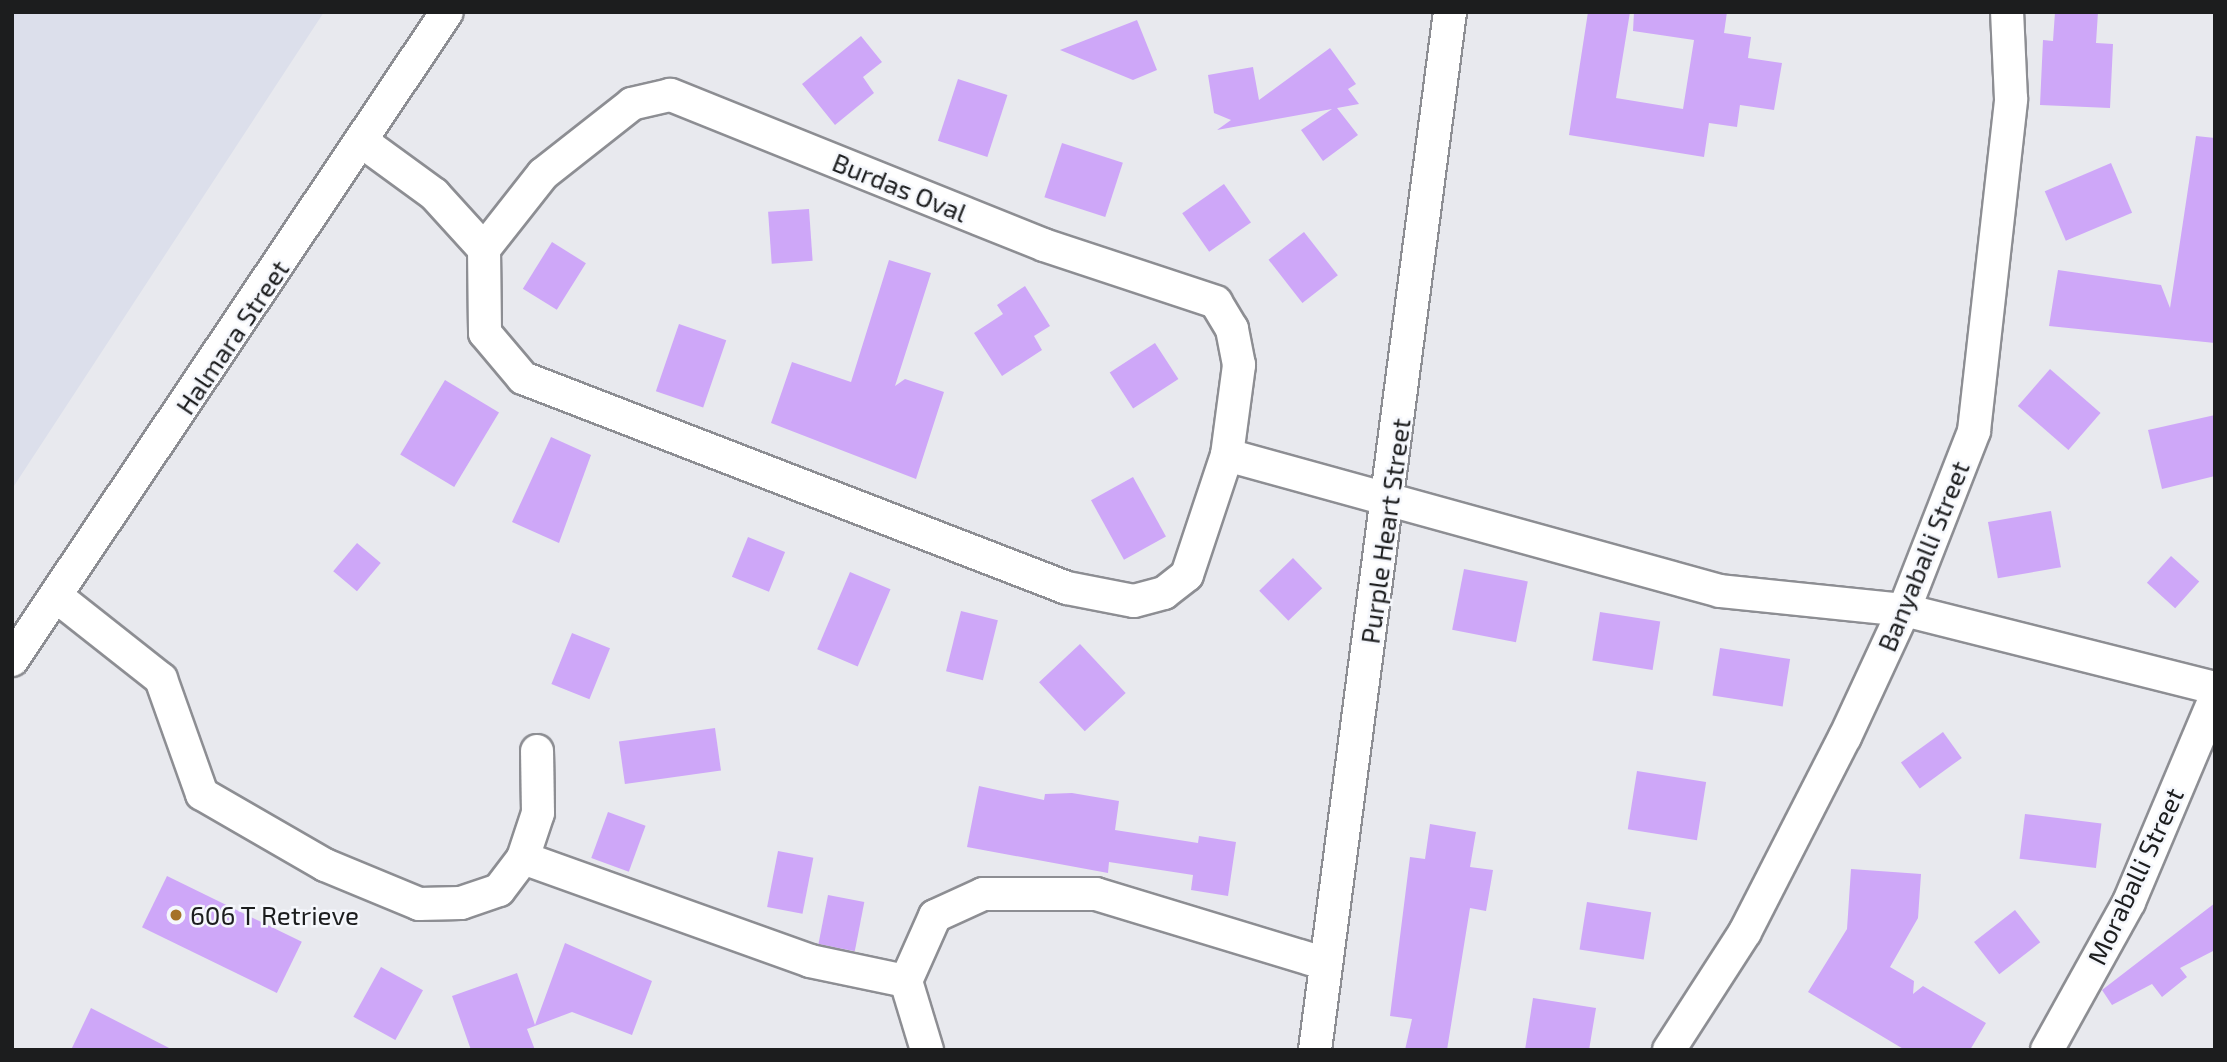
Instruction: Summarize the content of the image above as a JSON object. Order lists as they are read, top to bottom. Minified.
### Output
{"streets":{"street":["Burdas Oval","Halmara Street","Purple Heart Street","Banyaballi Street","Moraballi Street"]},"places":["606 T Retrieve"]}
